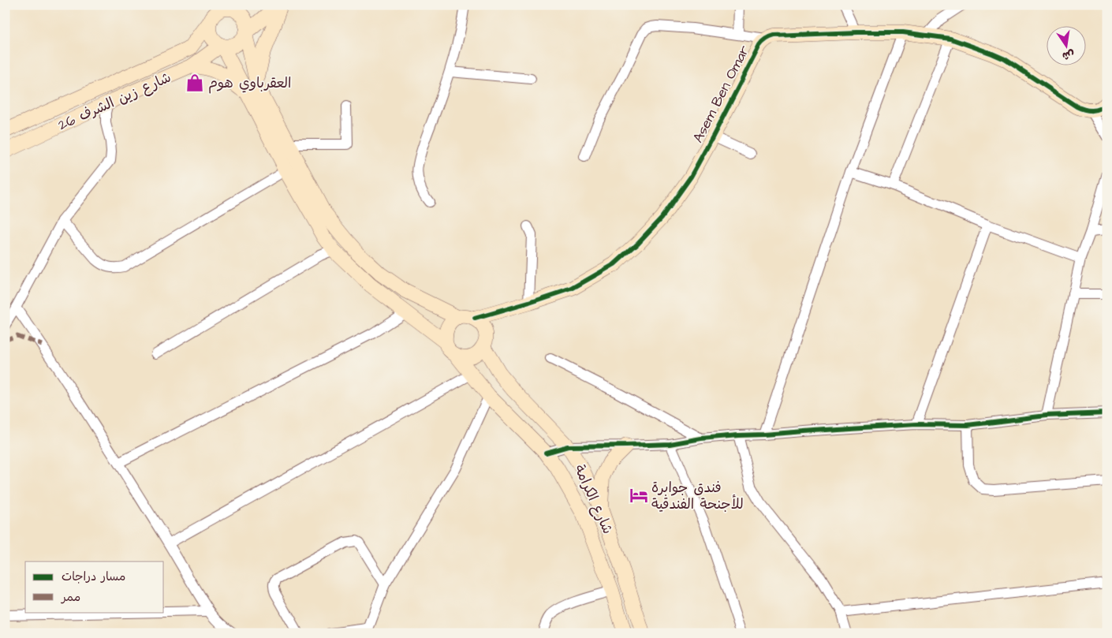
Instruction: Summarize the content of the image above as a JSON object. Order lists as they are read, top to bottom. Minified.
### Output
{"streets":{"street":["Asem Ben Omar","شارع زين الشرف 26","شارع الكرامة"]},"crossings":[["Asem Ben Omar","شارع الكرامة"]],"places":{"shop":["العقرباوي هوم"],"hotel":["فندق جوابرة للأجنحة الفندقية"]},"legend":["مسار دراجات","ممر"],"north":"bottom"}
